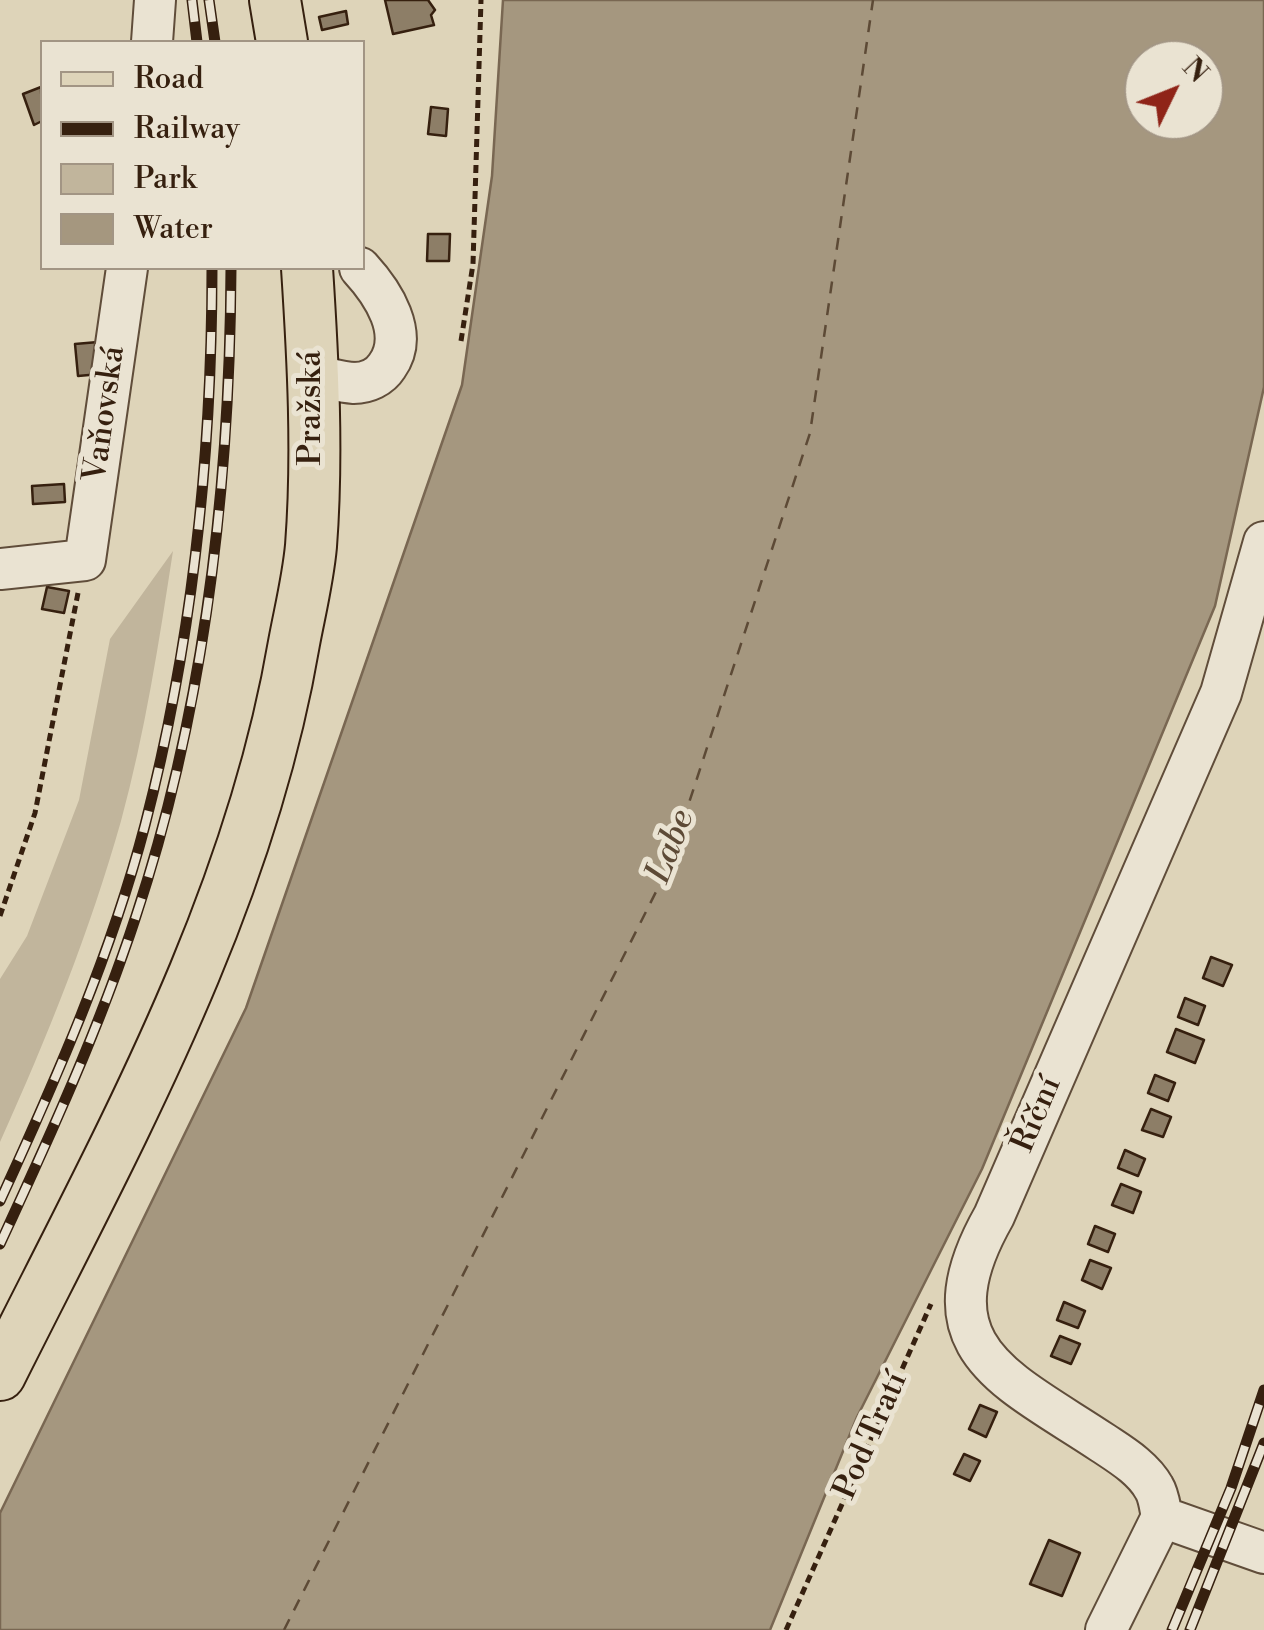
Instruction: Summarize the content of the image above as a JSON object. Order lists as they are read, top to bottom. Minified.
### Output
{"streets":{"main road":["Pražská"],"street":["Vaňovská","Říční"],"path":["Pod Tratí"]},"water":["Labe"],"legend":["Road","Railway","Park","Water"],"north":"top right"}
